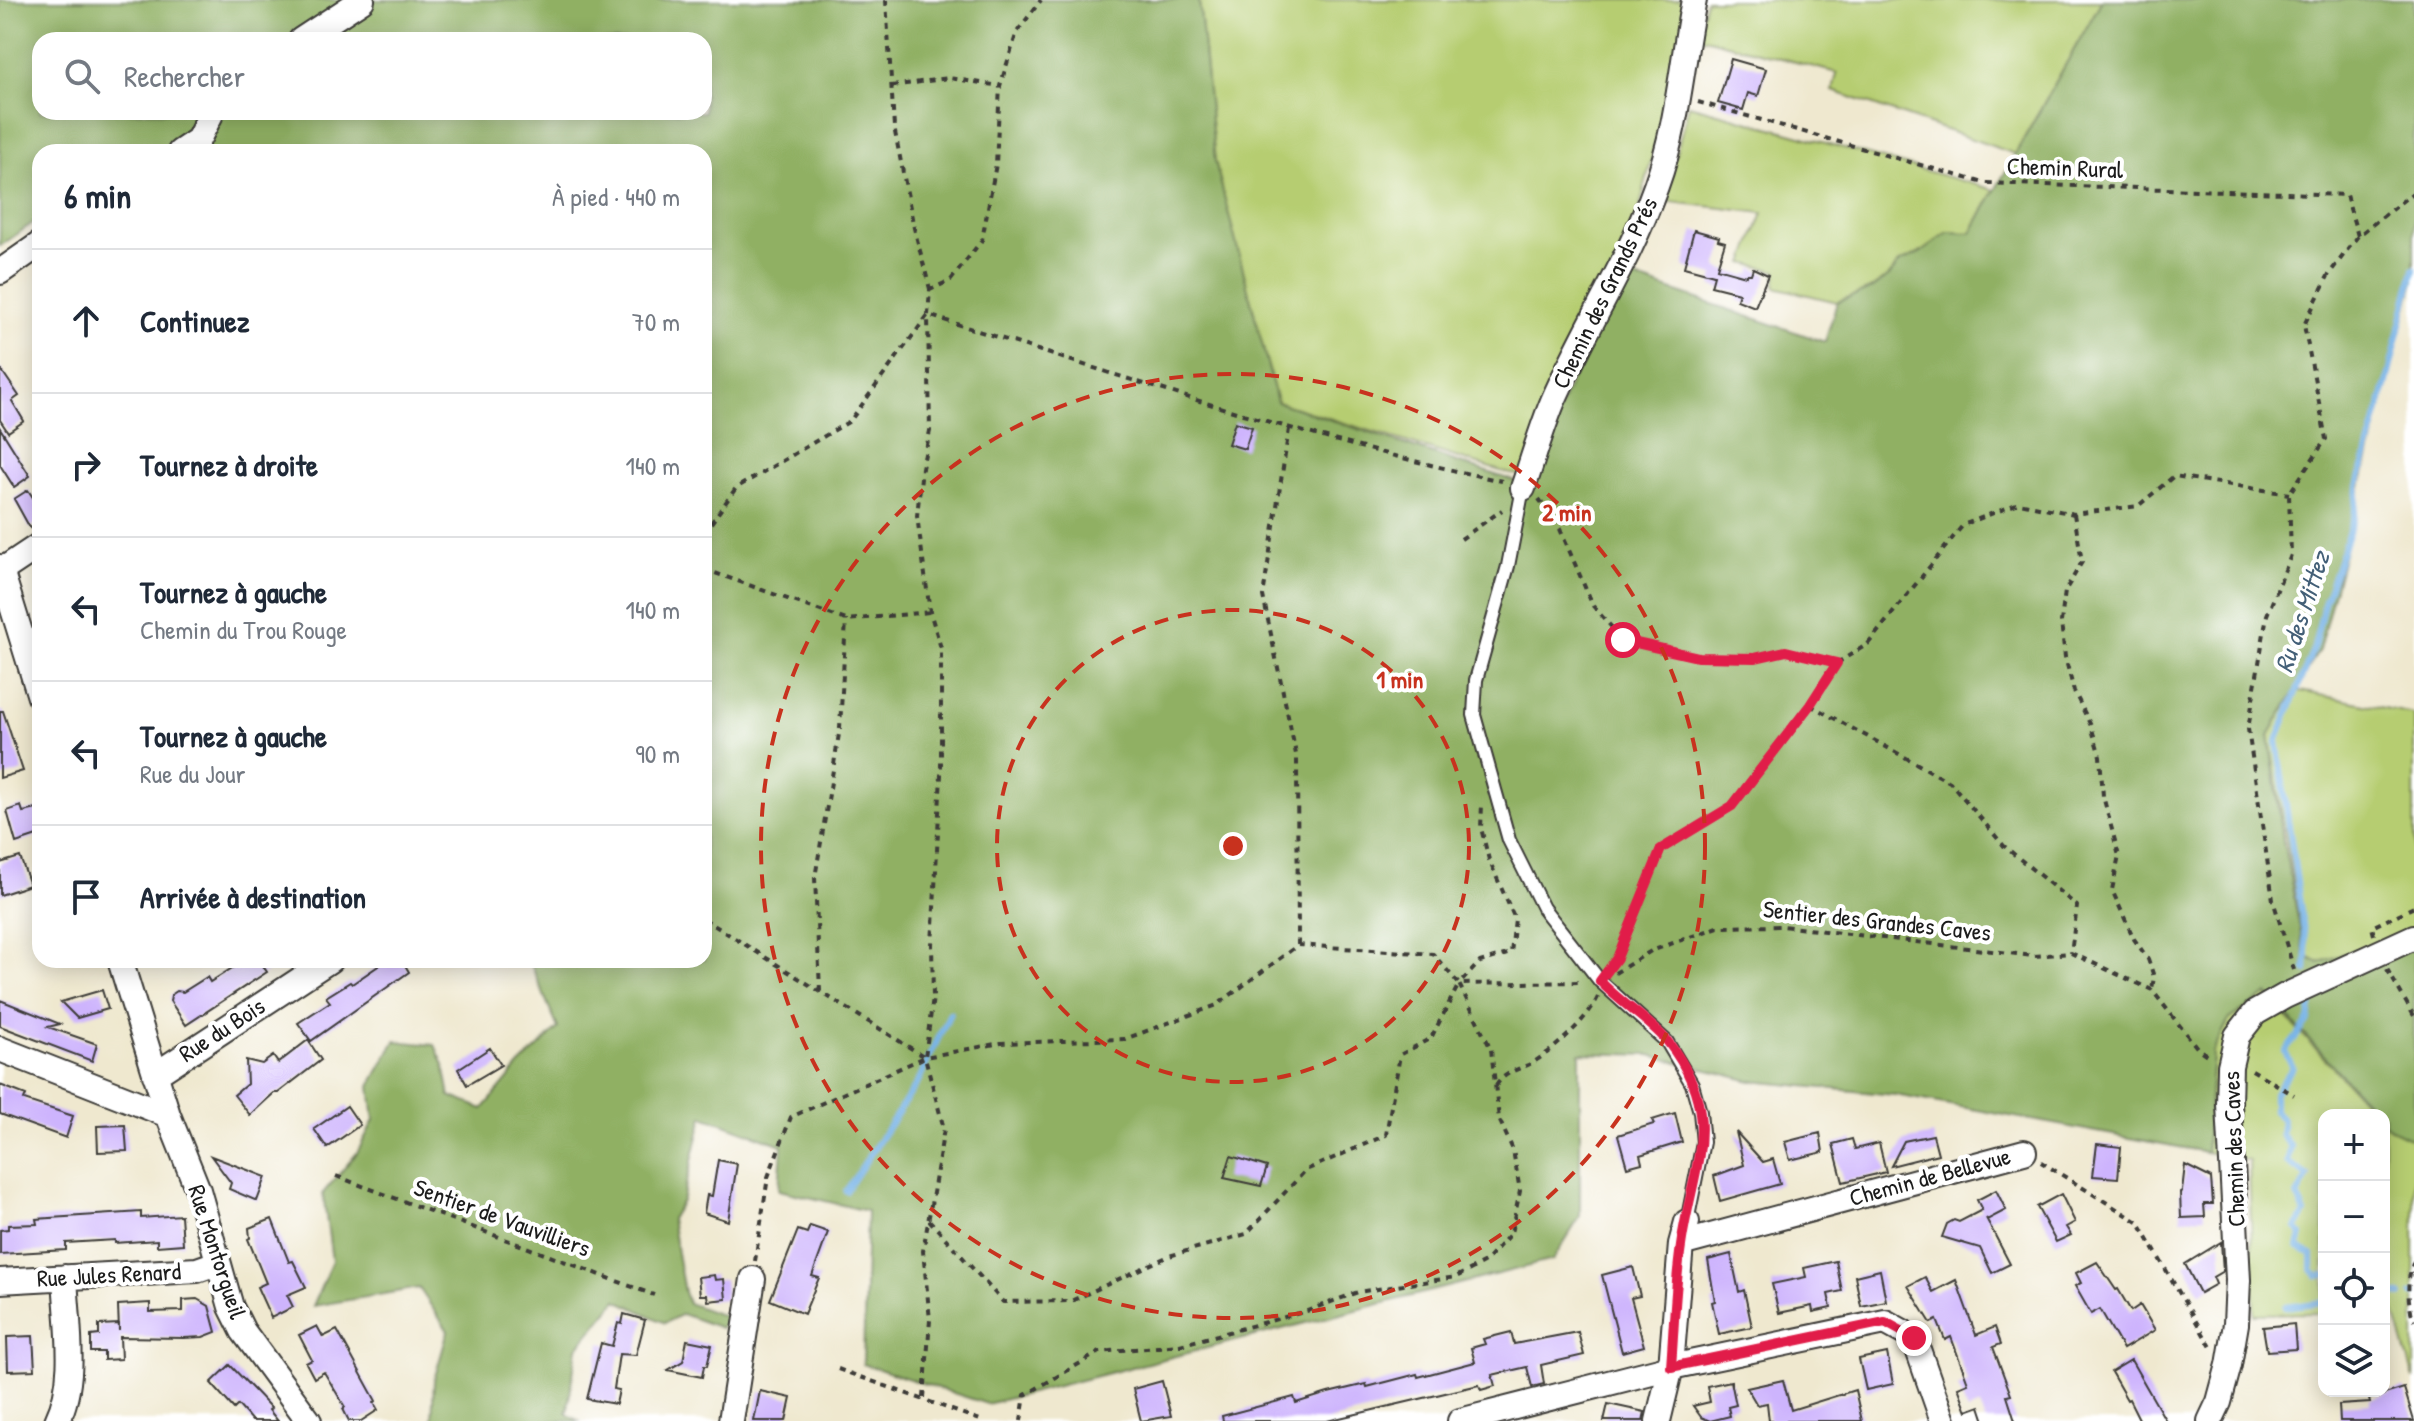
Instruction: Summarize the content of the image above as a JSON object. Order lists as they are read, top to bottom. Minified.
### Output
{"streets":{"street":["Chemin des Grands Prés","Rue du Bois","Chemin des Caves","Chemin de Bellevue","Rue Montorgueil","Rue Jules Renard"],"path":["Chemin Rural","Sentier des Grandes Caves","Sentier de Vauvilliers"]},"crossings":[["Chemin Rural","Chemin des Grands Prés"],["Sentier des Grandes Caves","Chemin des Caves"],["Rue du Bois","Rue Montorgueil"],["Chemin des Caves","Chemin de Bellevue"],["Rue Montorgueil","Rue Jules Renard"]],"water":["Ru des Mittez"],"page":{"search":"Rechercher","heading":["6 min","À pied · 440 m"],"list":[["Continuez","70 m"],["Tournez à droite","140 m"],["Tournez à gauche","Chemin du Trou Rouge","140 m"],["Tournez à gauche","Rue du Jour","90 m"],"Arrivée à destination"],"map_buttons":["+","−"]},"rings":["2 min","1 min"]}
